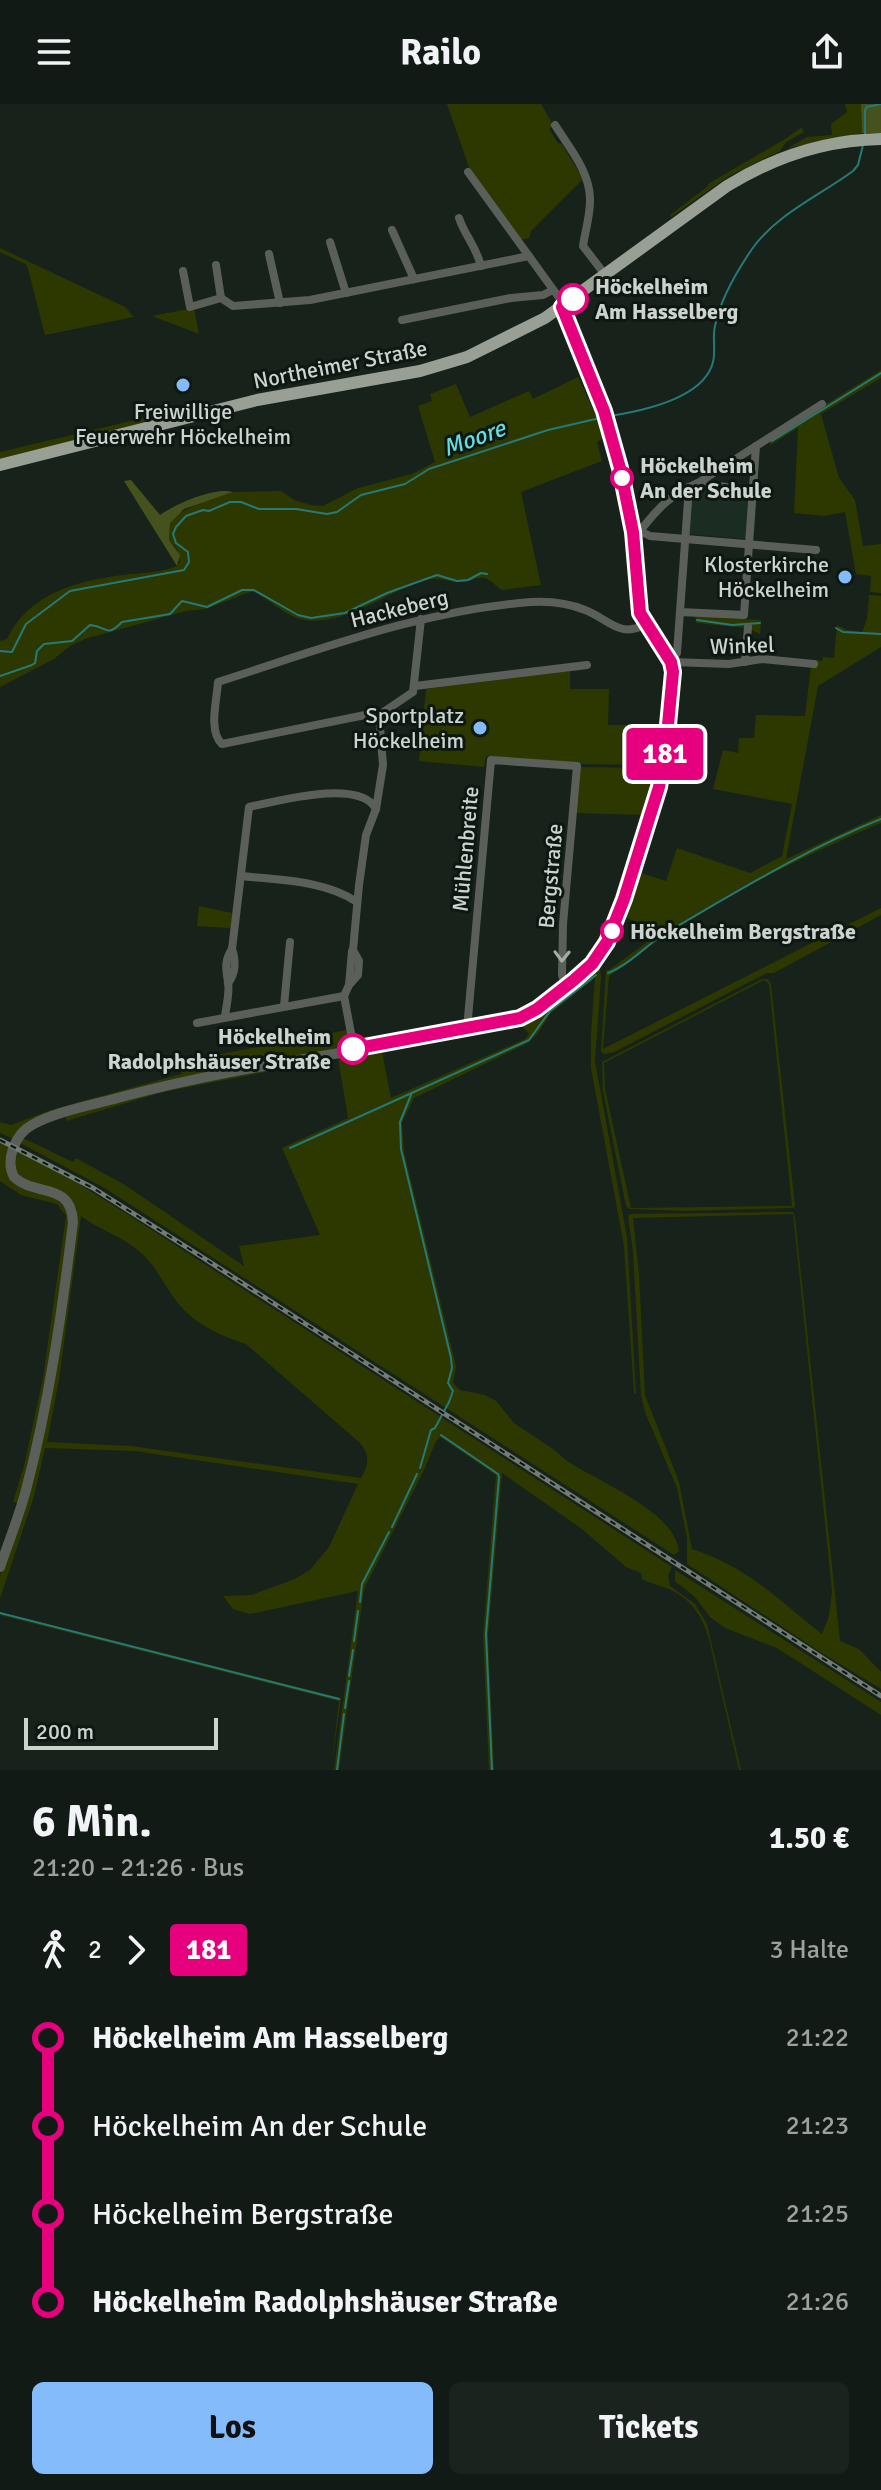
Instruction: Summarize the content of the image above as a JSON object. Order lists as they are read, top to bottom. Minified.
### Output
{"streets":{"main road":["Northeimer Straße"],"street":["Hackeberg","Winkel","Mühlenbreite","Bergstraße"]},"crossings":[["Mühlenbreite","Bergstraße"]],"water":["Moore"],"places":["Höckelheim Am Hasselberg","Freiwillige Feuerwehr Höckelheim","Höckelheim An der Schule","Klosterkirche Höckelheim","Sportplatz Höckelheim","Höckelheim Bergstraße","Höckelheim Radolphshäuser Straße"],"lines":["bus line 181"],"scale_bar":"200 m","page":{"header":"Railo","on_map":"181","scale":"200 m","heading":["6 Min.","21:20 – 21:26 · Bus","1.50 €"],"legs":["2","181","3 Halte"],"list":[{"name":"Höckelheim Am Hasselberg","value":"21:22"},{"name":"Höckelheim An der Schule","value":"21:23"},{"name":"Höckelheim Bergstraße","value":"21:25"},{"name":"Höckelheim Radolphshäuser Straße","value":"21:26"}],"buttons":["Los","Tickets"]}}
